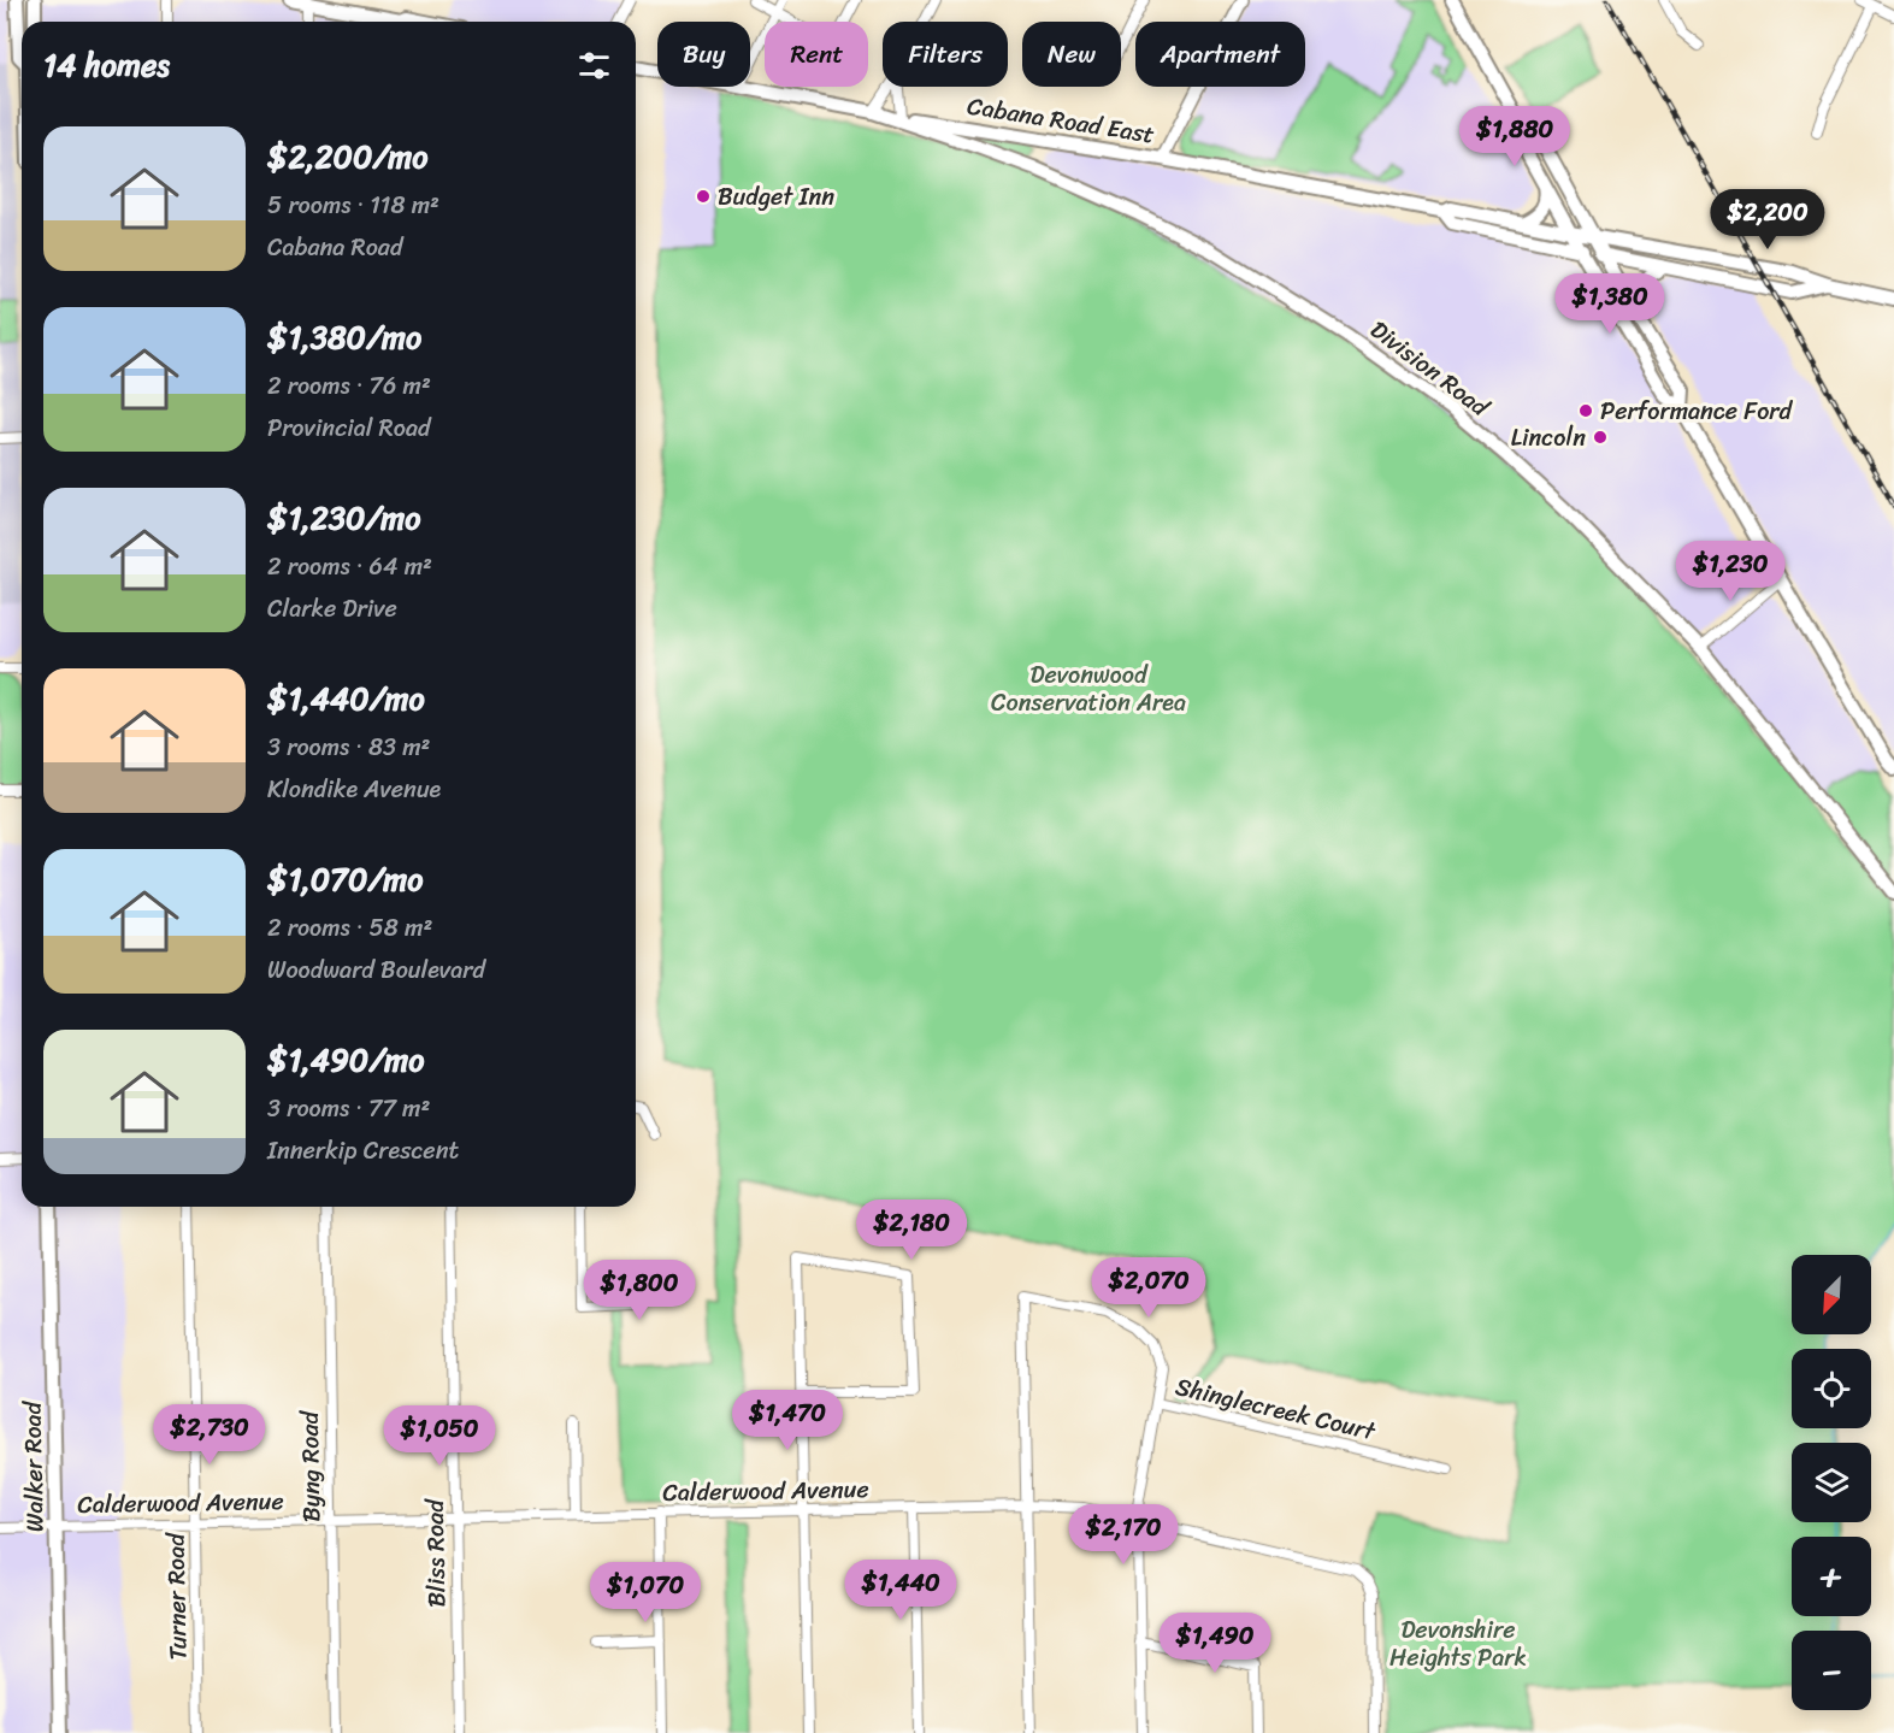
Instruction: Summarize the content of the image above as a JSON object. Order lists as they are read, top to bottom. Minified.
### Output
{"streets":{"main road":["Cabana Road East","Division Road","Walker Road"],"street":["Shinglecreek Court","Byng Road","Calderwood Avenue","Bliss Road","Turner Road"]},"crossings":[["Cabana Road East","Division Road"],["Shinglecreek Court","Calderwood Avenue"],["Walker Road","Calderwood Avenue"],["Byng Road","Calderwood Avenue"],["Calderwood Avenue","Bliss Road"],["Calderwood Avenue","Turner Road"]],"parks":["Devonwood Conservation Area","Devonshire Heights Park"],"places":["Budget Inn","Performance Ford","Lincoln"],"north":"bottom left","page":{"chip":["Buy","Rent","Filters","New","Apartment"],"heading":"14 homes","price":["$1,880","$2,200","$1,380","$1,230","$2,180","$2,070","$1,800","$1,470","$2,730","$1,050","$2,170","$1,440","$1,070","$1,490"],"list":[{"name":"$2,200/mo","note":"5 rooms · 118 m² · Cabana Road"},{"name":"$1,380/mo","note":"2 rooms · 76 m² · Provincial Road"},{"name":"$1,230/mo","note":"2 rooms · 64 m² · Clarke Drive"},{"name":"$1,440/mo","note":"3 rooms · 83 m² · Klondike Avenue"},{"name":"$1,070/mo","note":"2 rooms · 58 m² · Woodward Boulevard"},{"name":"$1,490/mo","note":"3 rooms · 77 m² · Innerkip Crescent"}],"map_buttons":["+","−"]}}
